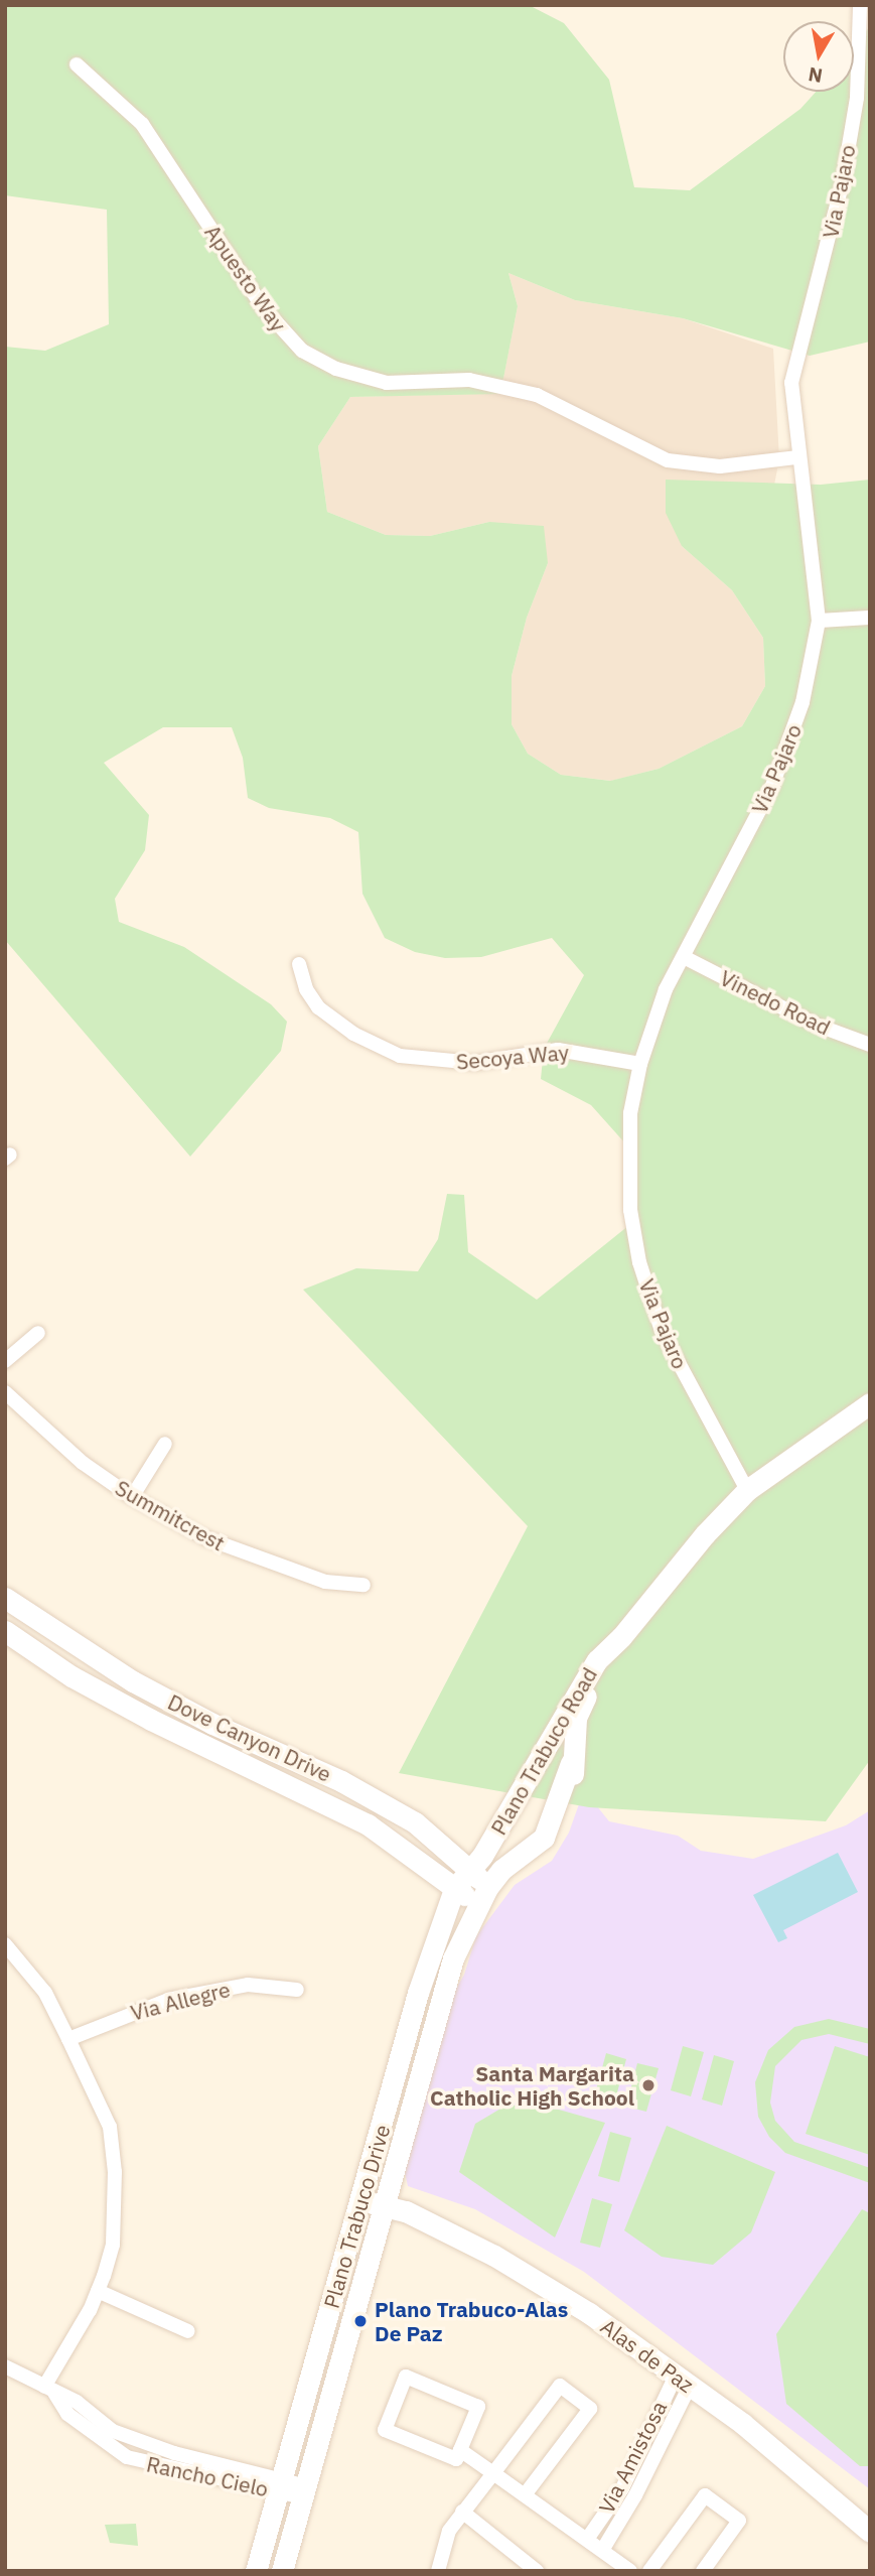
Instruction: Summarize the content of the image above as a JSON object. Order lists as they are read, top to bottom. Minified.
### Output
{"streets":{"street":["Via Pajaro","Apuesto Way","Vinedo Road","Secoya Way","Summitcrest","Dove Canyon Drive","Plano Trabuco Road","Via Allegre","Plano Trabuco Drive","Alas de Paz","Via Amistosa","Rancho Cielo"]},"crossings":[["Via Pajaro","Apuesto Way"],["Via Pajaro","Vinedo Road"],["Via Pajaro","Secoya Way"],["Via Pajaro","Plano Trabuco Road"],["Dove Canyon Drive","Plano Trabuco Road"],["Dove Canyon Drive","Plano Trabuco Drive"],["Plano Trabuco Road","Plano Trabuco Drive"],["Plano Trabuco Drive","Alas de Paz"],["Plano Trabuco Drive","Rancho Cielo"],["Alas de Paz","Via Amistosa"]],"places":["Santa Margarita Catholic High School","Plano Trabuco-Alas De Paz"],"north":"bottom"}
